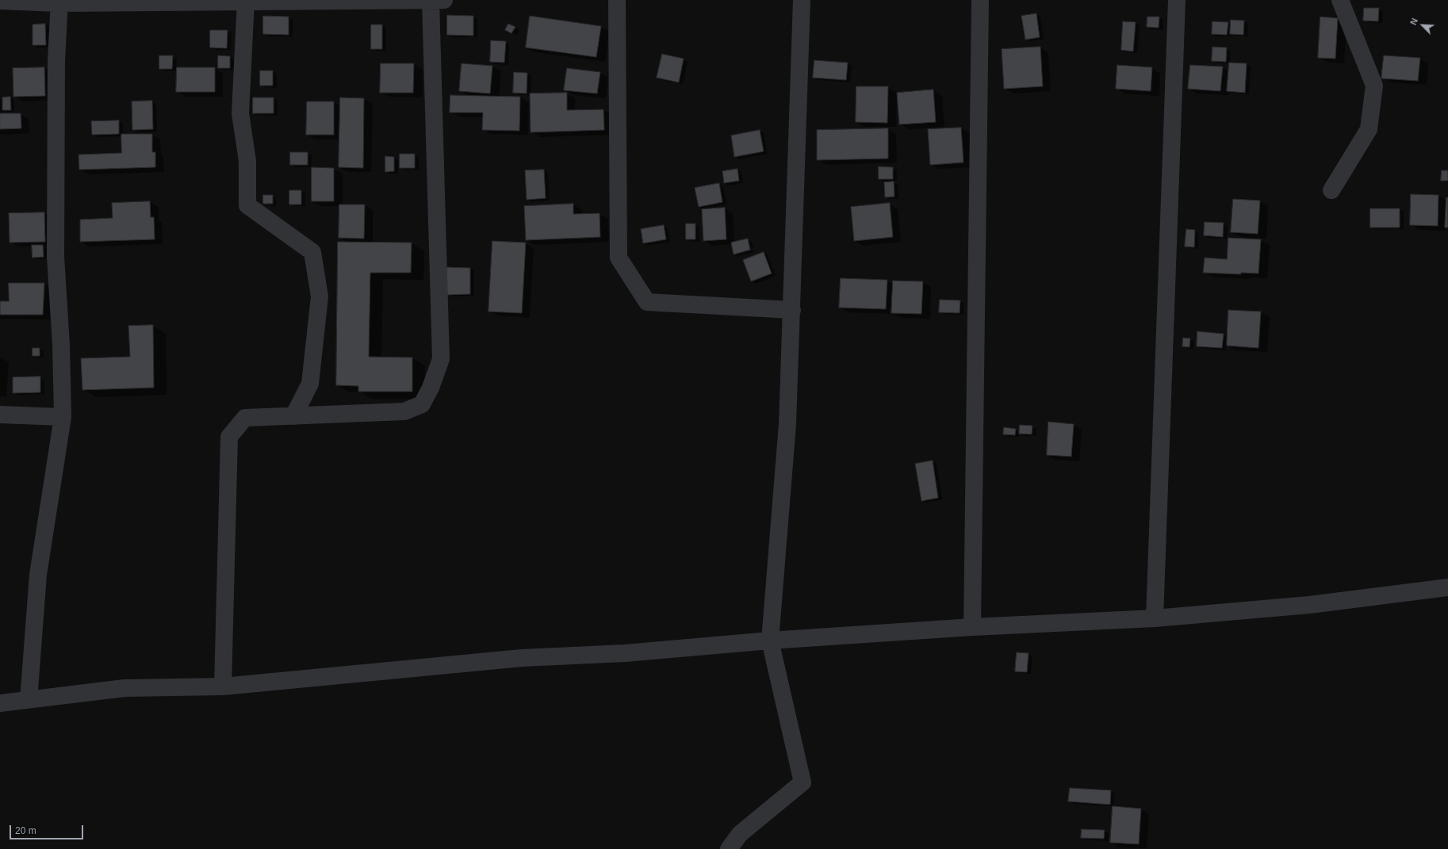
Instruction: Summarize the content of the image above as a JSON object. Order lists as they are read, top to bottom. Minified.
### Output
{"scale_bar":"20 m","north":"top left"}
